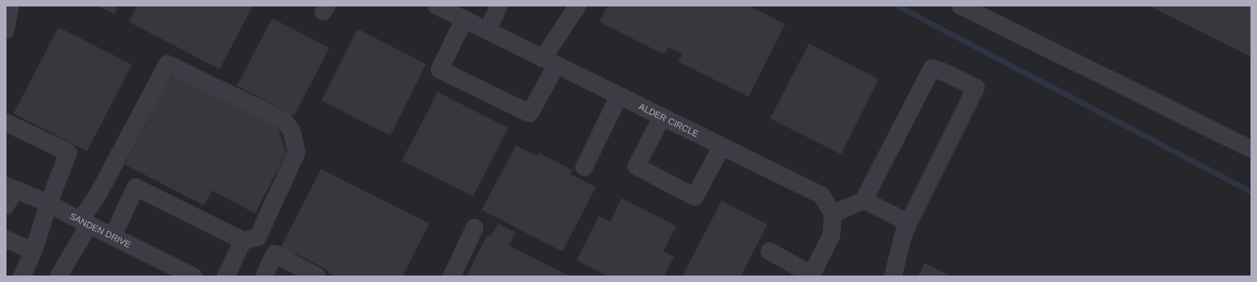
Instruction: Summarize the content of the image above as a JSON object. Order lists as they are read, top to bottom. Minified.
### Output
{"streets":{"street":["ALDER CIRCLE","SANDEN DRIVE"]}}
